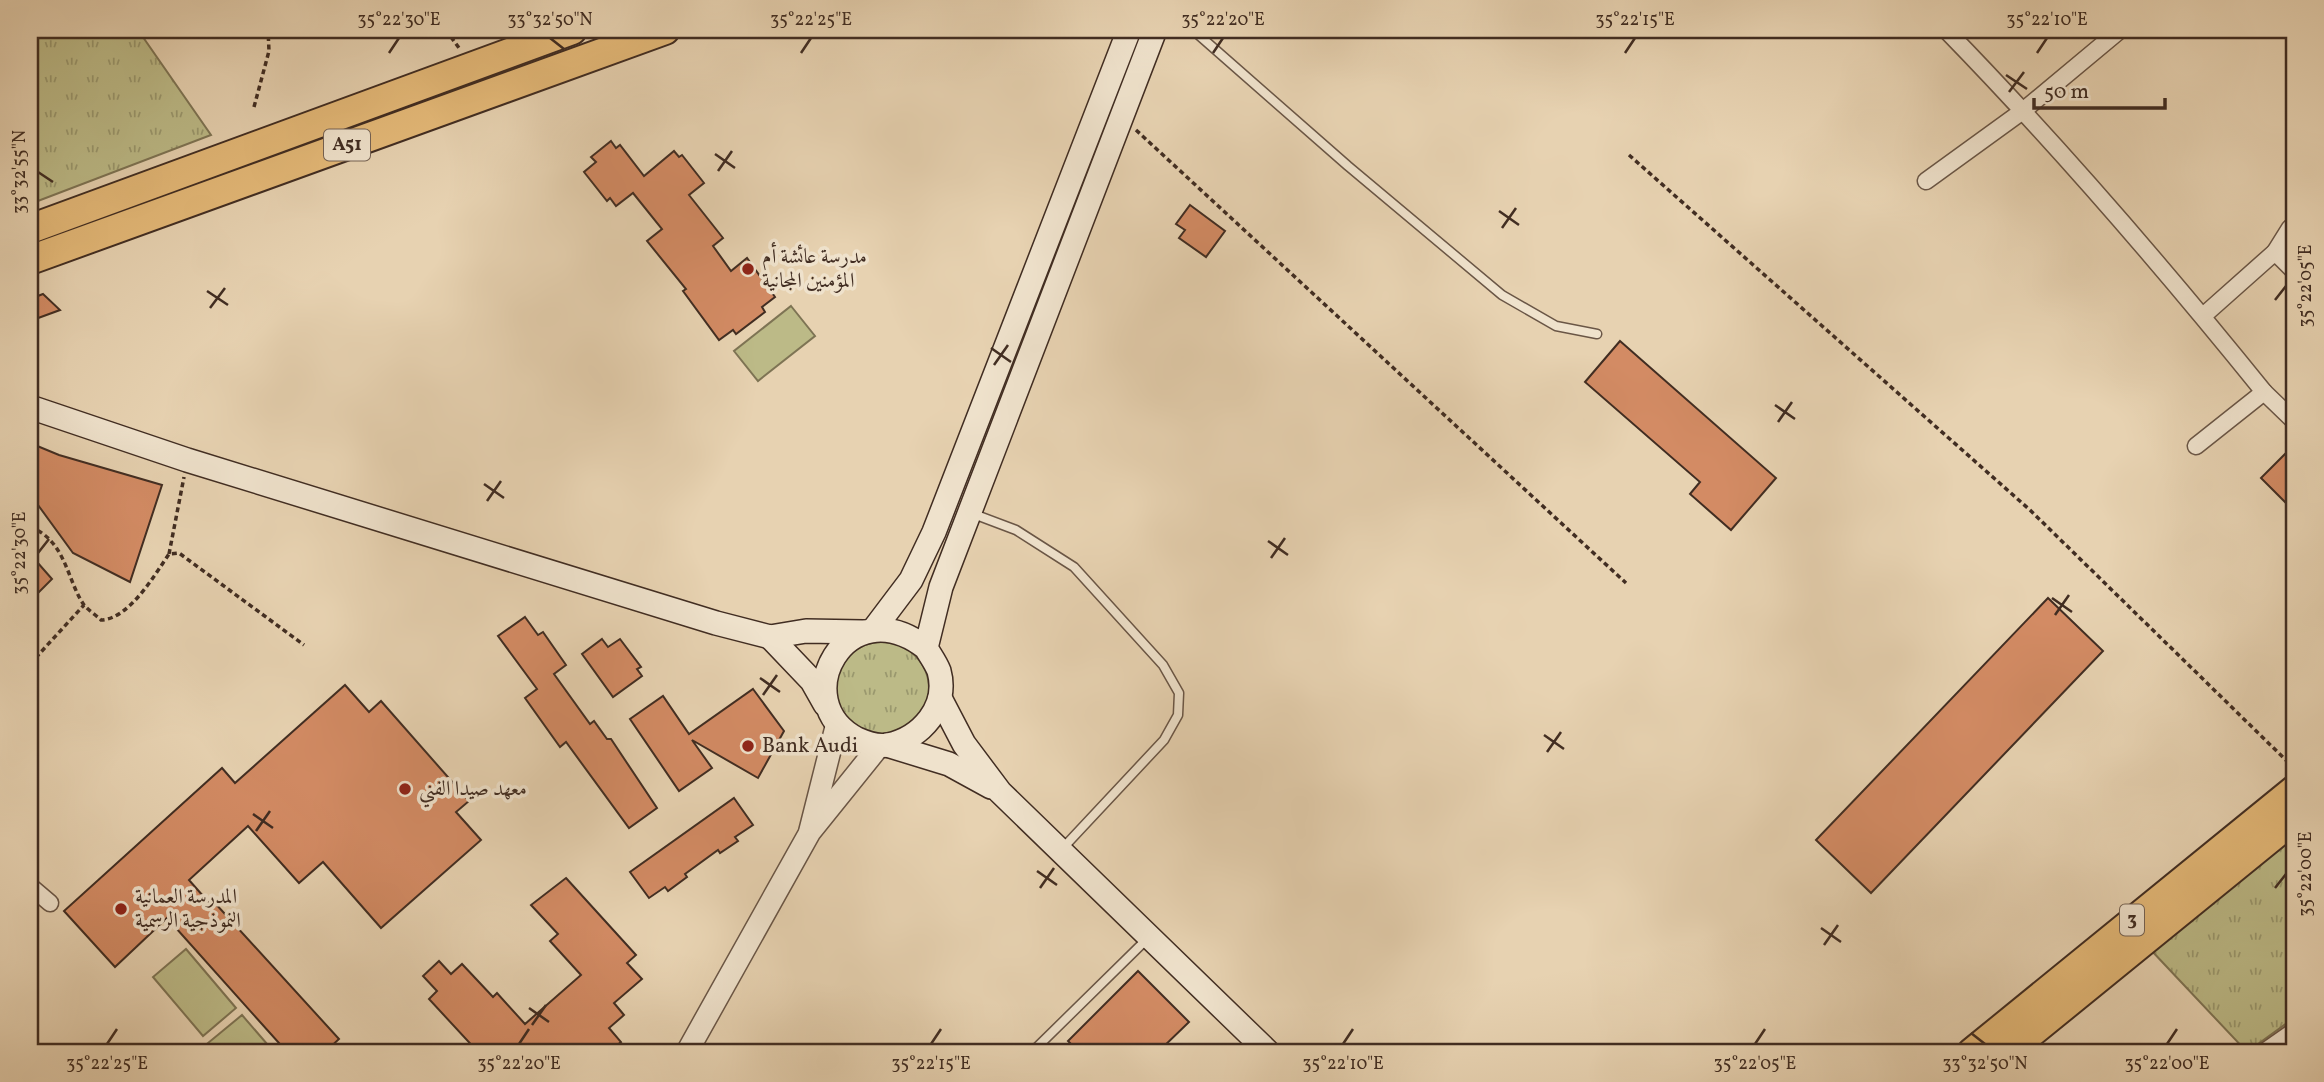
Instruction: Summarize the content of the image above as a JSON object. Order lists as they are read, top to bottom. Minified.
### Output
{"streets":{"highway":["A51"],"main road":["3"]},"places":["مدرسة عائشة أم المؤمنين المجانية","Bank Audi","معهد صيدا الفني","المدرسة العمانية النموذجية الرسمية"],"scale_bar":"50 m","coordinates":["35°22'30\"E","33°32'50\"N","35°22'25\"E","35°22'20\"E","35°22'15\"E","35°22'10\"E","33°32'55\"N","35°22'05\"E","35°22'00\"E"]}
